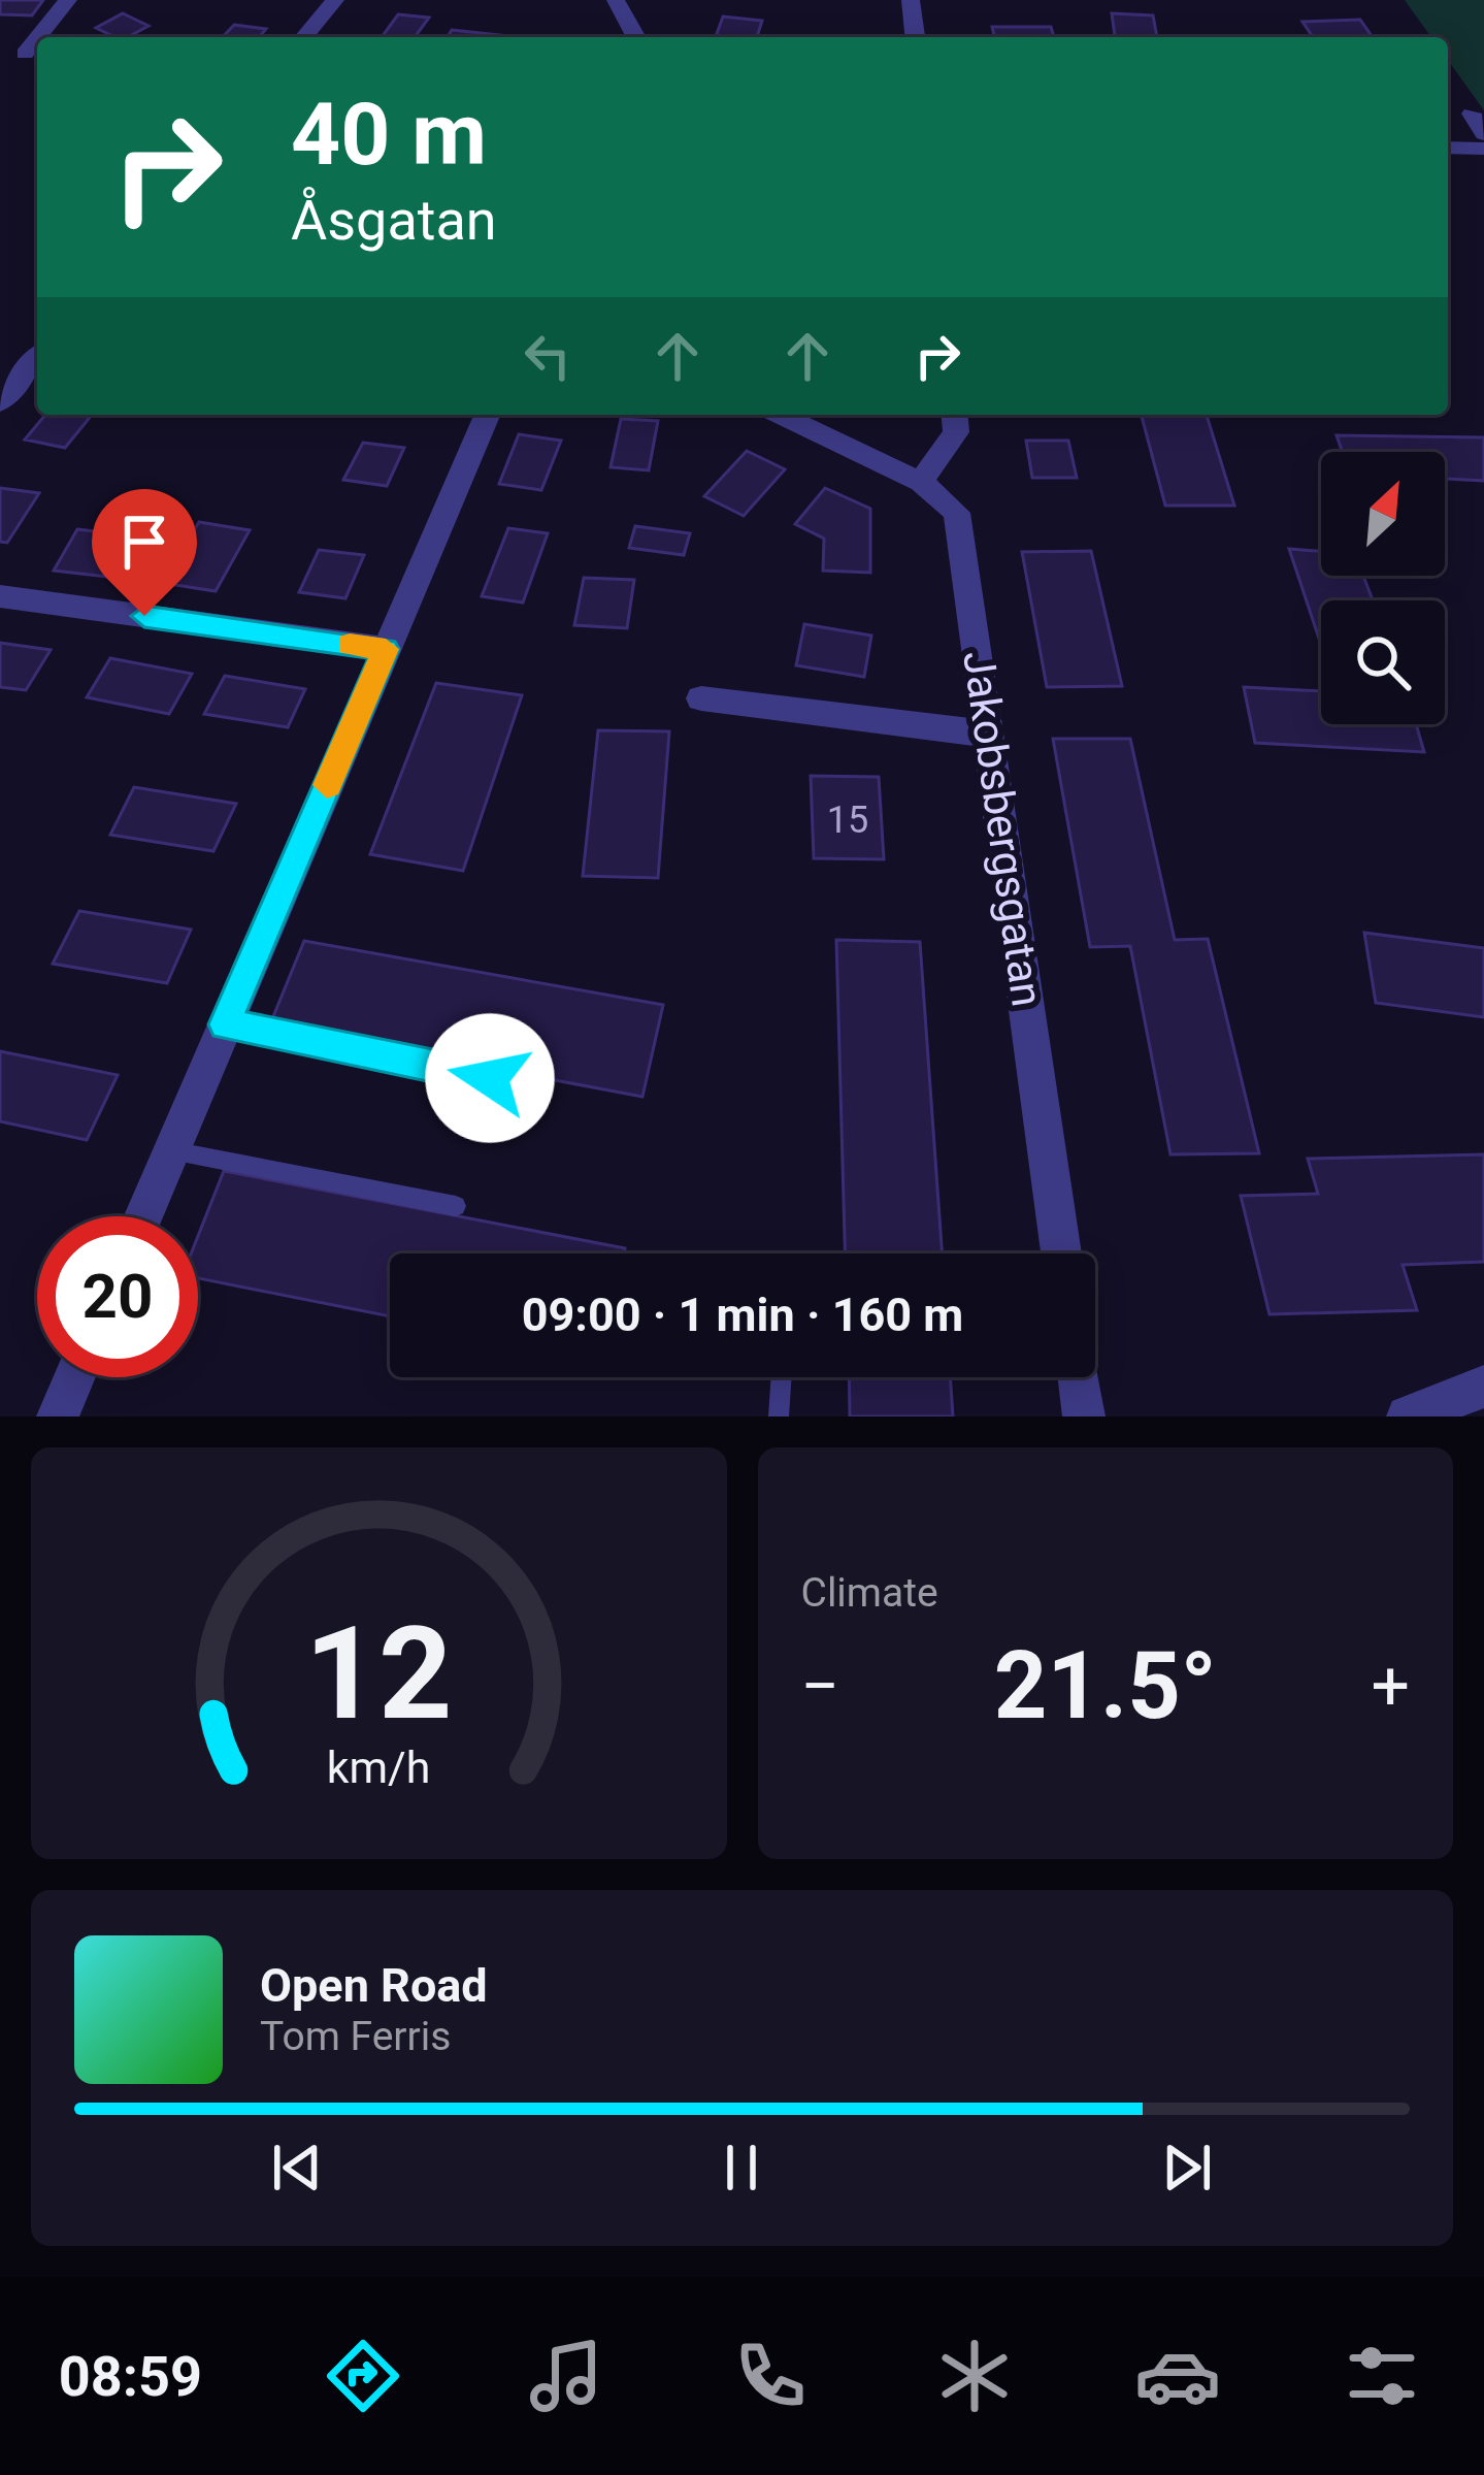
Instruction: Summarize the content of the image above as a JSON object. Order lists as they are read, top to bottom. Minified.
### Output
{"streets":{"street":["Jakobsbergsgatan"]},"house_numbers":["15"],"north":"top right","page":{"turn":["40 m","Åsgatan"],"limit":"20","trip":"09:00 · 1 min · 160 m","tile":"Climate","heat":["−","21.5°","+"],"song":["Open Road","Tom Ferris"],"tabs":"08:59","gauge":["12","km/h"]}}
